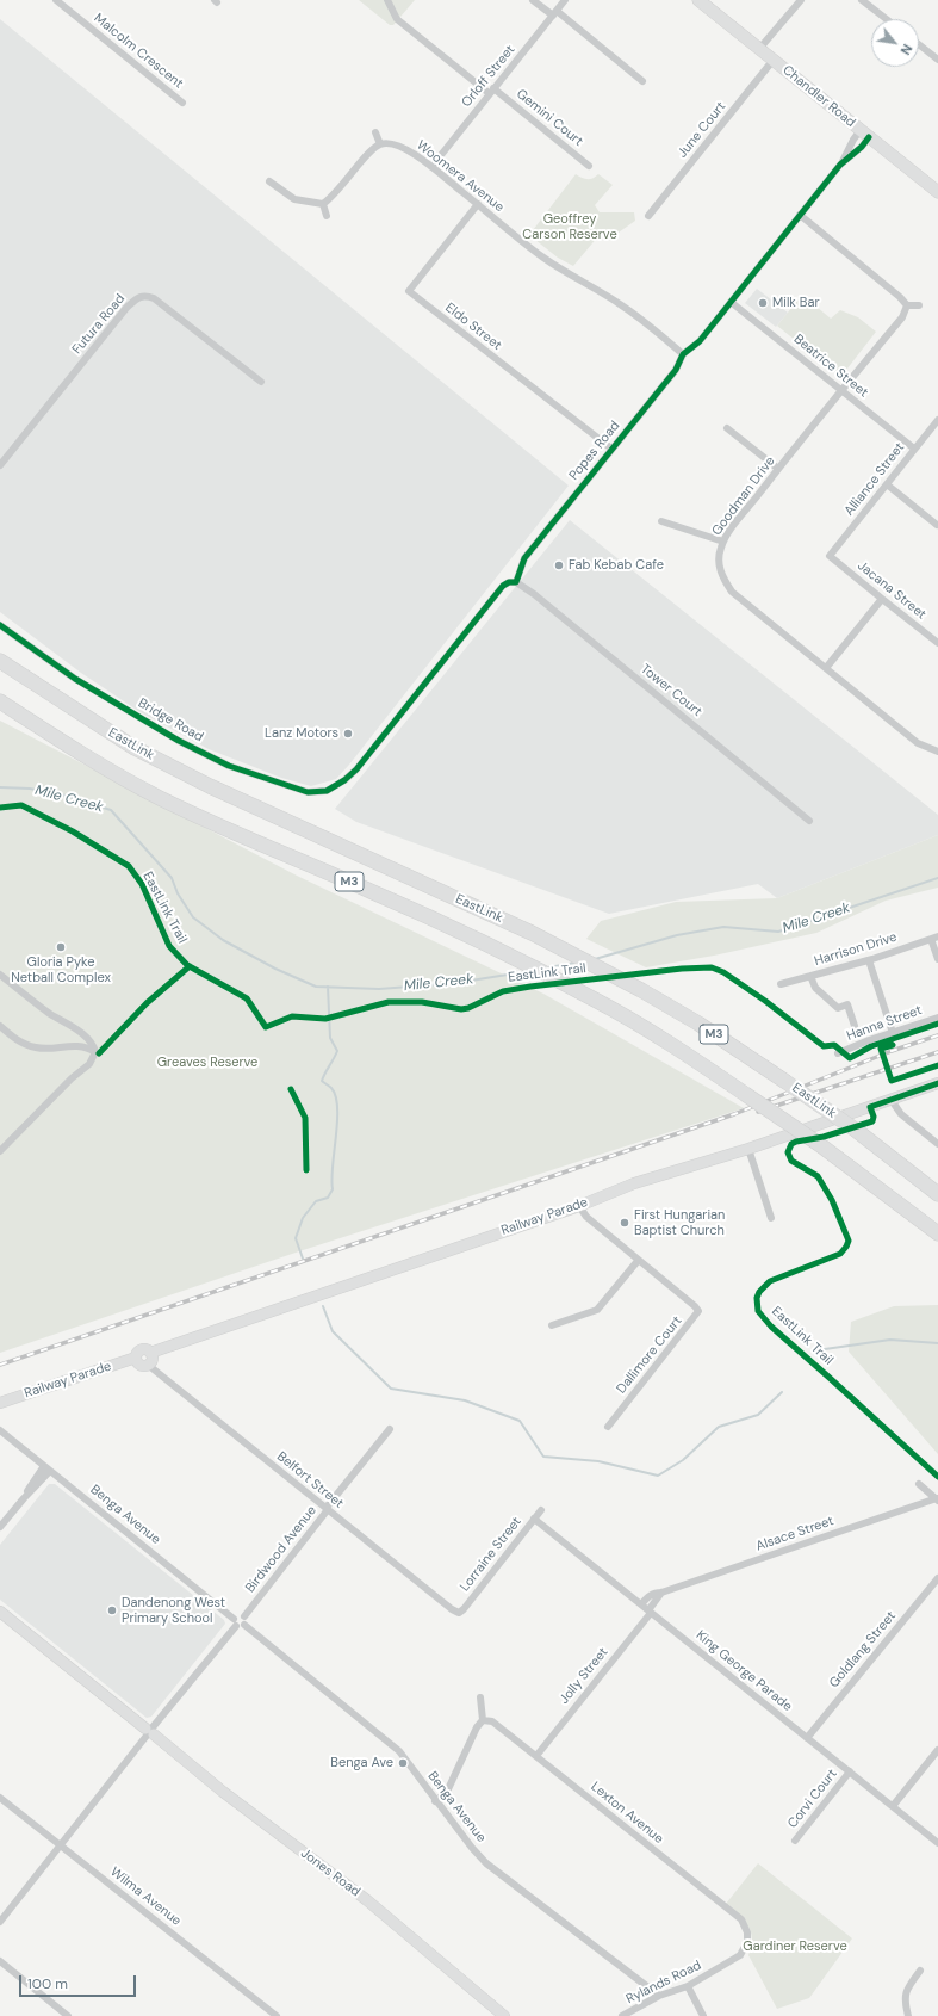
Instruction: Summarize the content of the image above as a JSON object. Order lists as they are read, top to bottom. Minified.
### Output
{"streets":{"highway":["EastLink","M3"],"main road":["Chandler Road","Railway Parade","Jones Road"],"street":["Malcolm Crescent","Orloff Street","Gemini Court","June Court","Woomera Avenue","Futura Road","Eldo Street","Beatrice Street","Popes Road","Alliance Street","Goodman Drive","Jacana Street","Tower Court","Bridge Road","Harrison Drive","Hanna Street","Dallimore Court","Belfort Street","Benga Avenue","Alsace Street","Birdwood Avenue","Lorraine Street","Goldlang Street","King George Parade","Jolly Street","Corvi Court","Lexton Avenue","Wilma Avenue","Rylands Road"],"cycle path":["EastLink Trail"]},"crossings":[["Orloff Street","Gemini Court"],["Orloff Street","Woomera Avenue"],["Chandler Road","June Court"],["Chandler Road","Popes Road"],["Woomera Avenue","Eldo Street"],["Woomera Avenue","Popes Road"],["Eldo Street","Popes Road"],["Beatrice Street","Popes Road"],["Beatrice Street","Alliance Street"],["Beatrice Street","Goodman Drive"],["Popes Road","Tower Court"],["Popes Road","Bridge Road"],["Alliance Street","Jacana Street"],["Tower Court","Bridge Road"],["Railway Parade","Dallimore Court"],["Railway Parade","Belfort Street"],["Belfort Street","Birdwood Avenue"],["Belfort Street","Lorraine Street"],["Benga Avenue","Birdwood Avenue"],["Benga Avenue","Rylands Road"],["Alsace Street","King George Parade"],["Lorraine Street","King George Parade"],["Goldlang Street","King George Parade"],["King George Parade","Jolly Street"],["King George Parade","Corvi Court"],["Jolly Street","Lexton Avenue"],["Lexton Avenue","Rylands Road"]],"water":["Mile Creek"],"parks":["Geoffrey Carson Reserve","Greaves Reserve","Gardiner Reserve"],"places":["Milk Bar","Fab Kebab Cafe","Lanz Motors","Gloria Pyke Netball Complex","First Hungarian Baptist Church","Dandenong West Primary School","Benga Ave"],"scale_bar":"100 m","north":"bottom right"}
